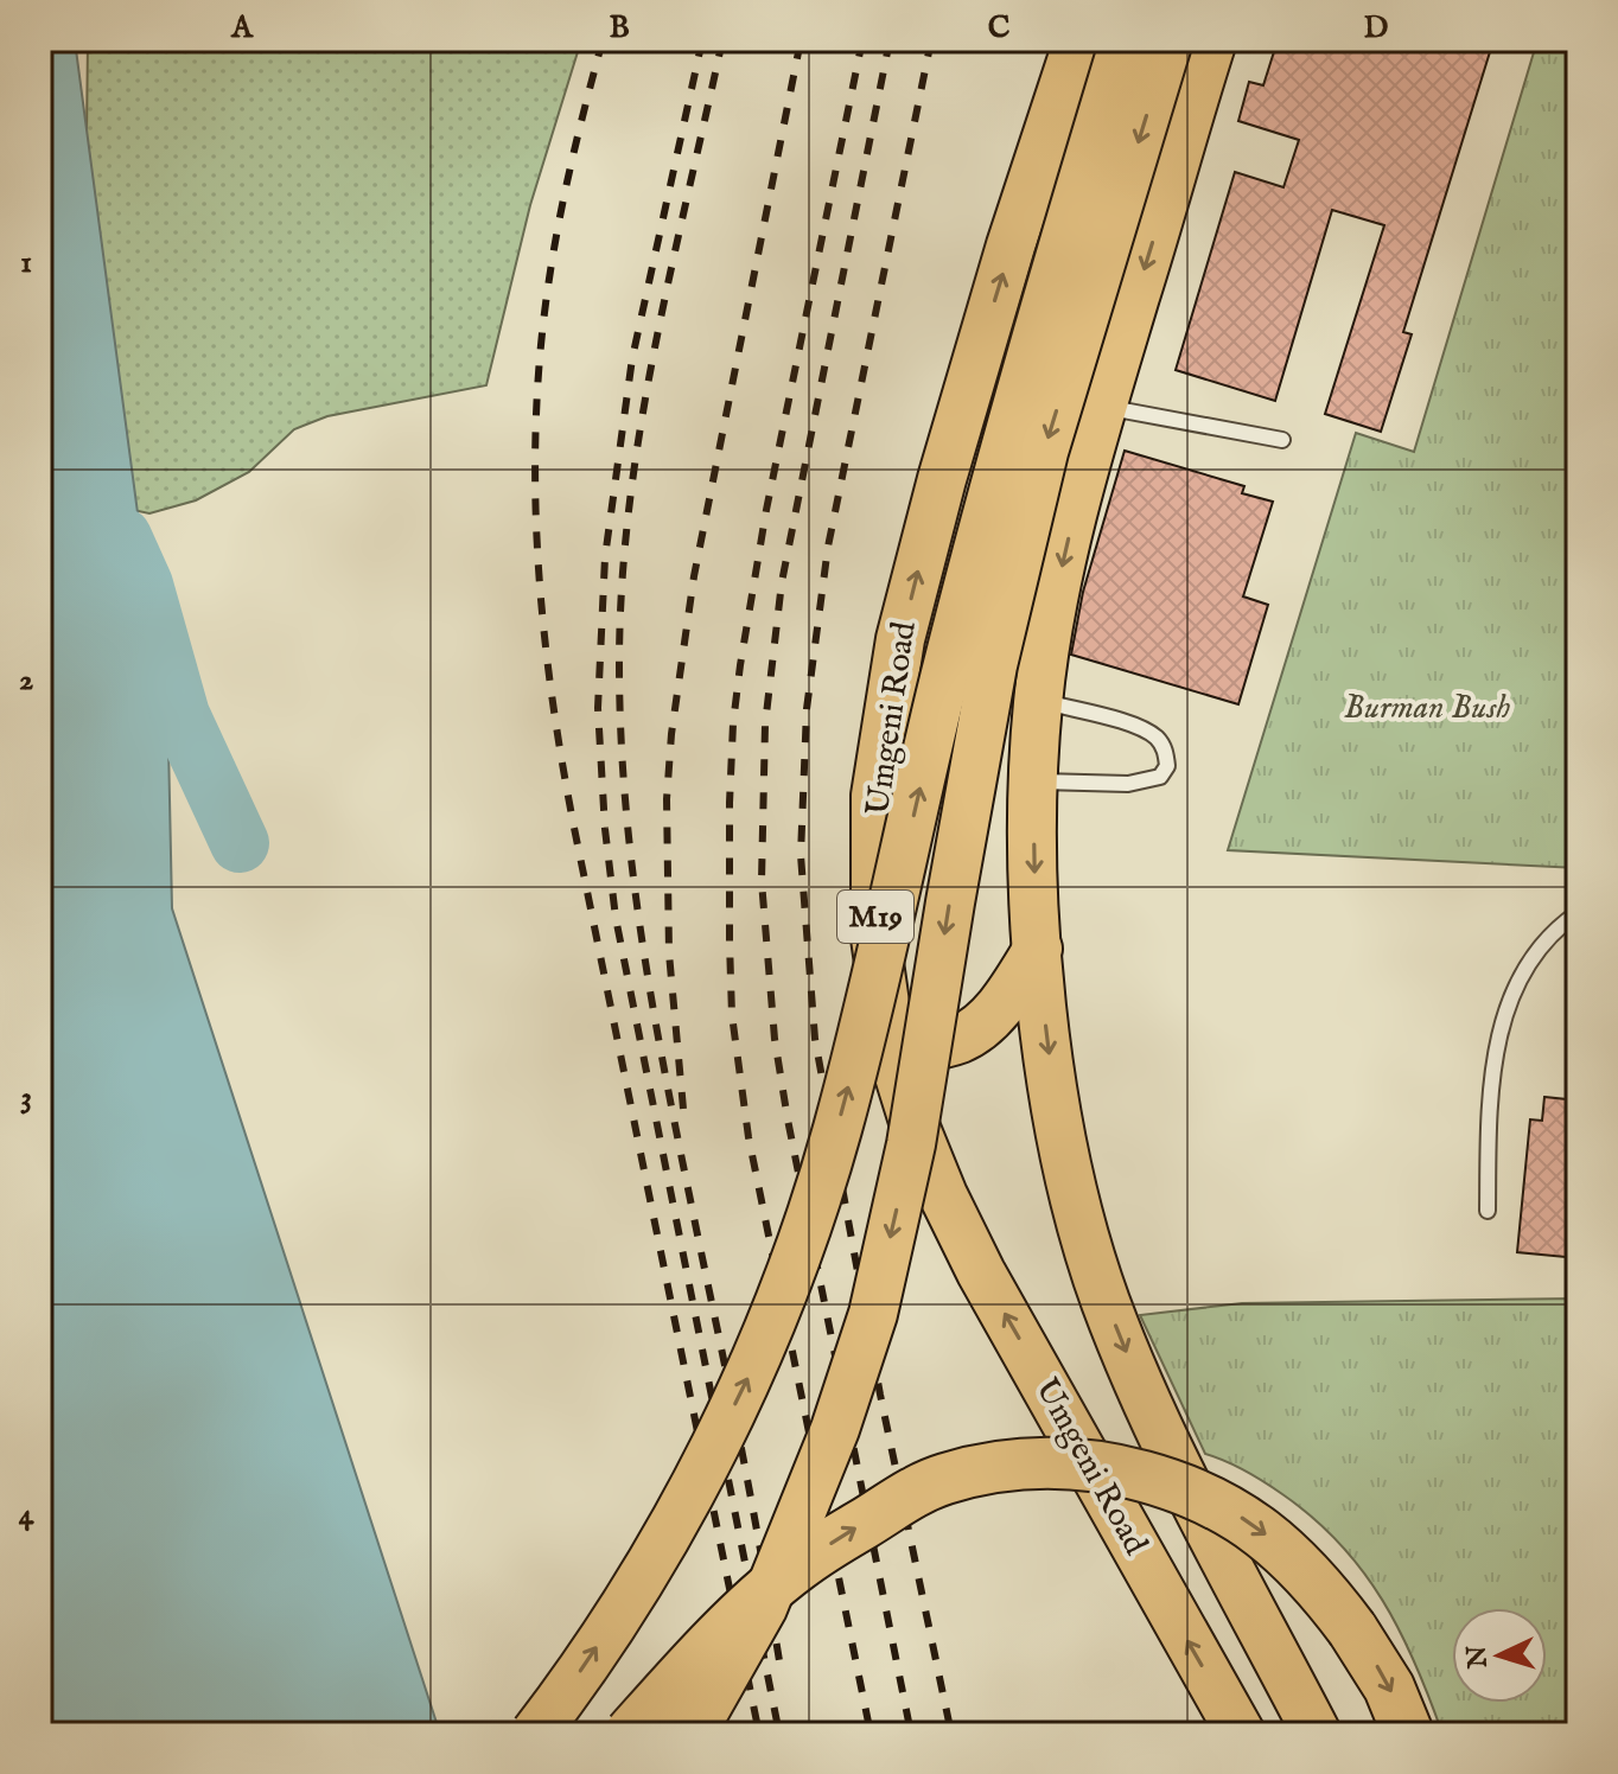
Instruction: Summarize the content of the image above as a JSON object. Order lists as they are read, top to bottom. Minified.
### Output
{"streets":{"main road":["Umgeni Road","M19"]},"parks":["Burman Bush"],"north":"left","grid":{"columns":["A","B","C","D"],"rows":["1","2","3","4"]}}
